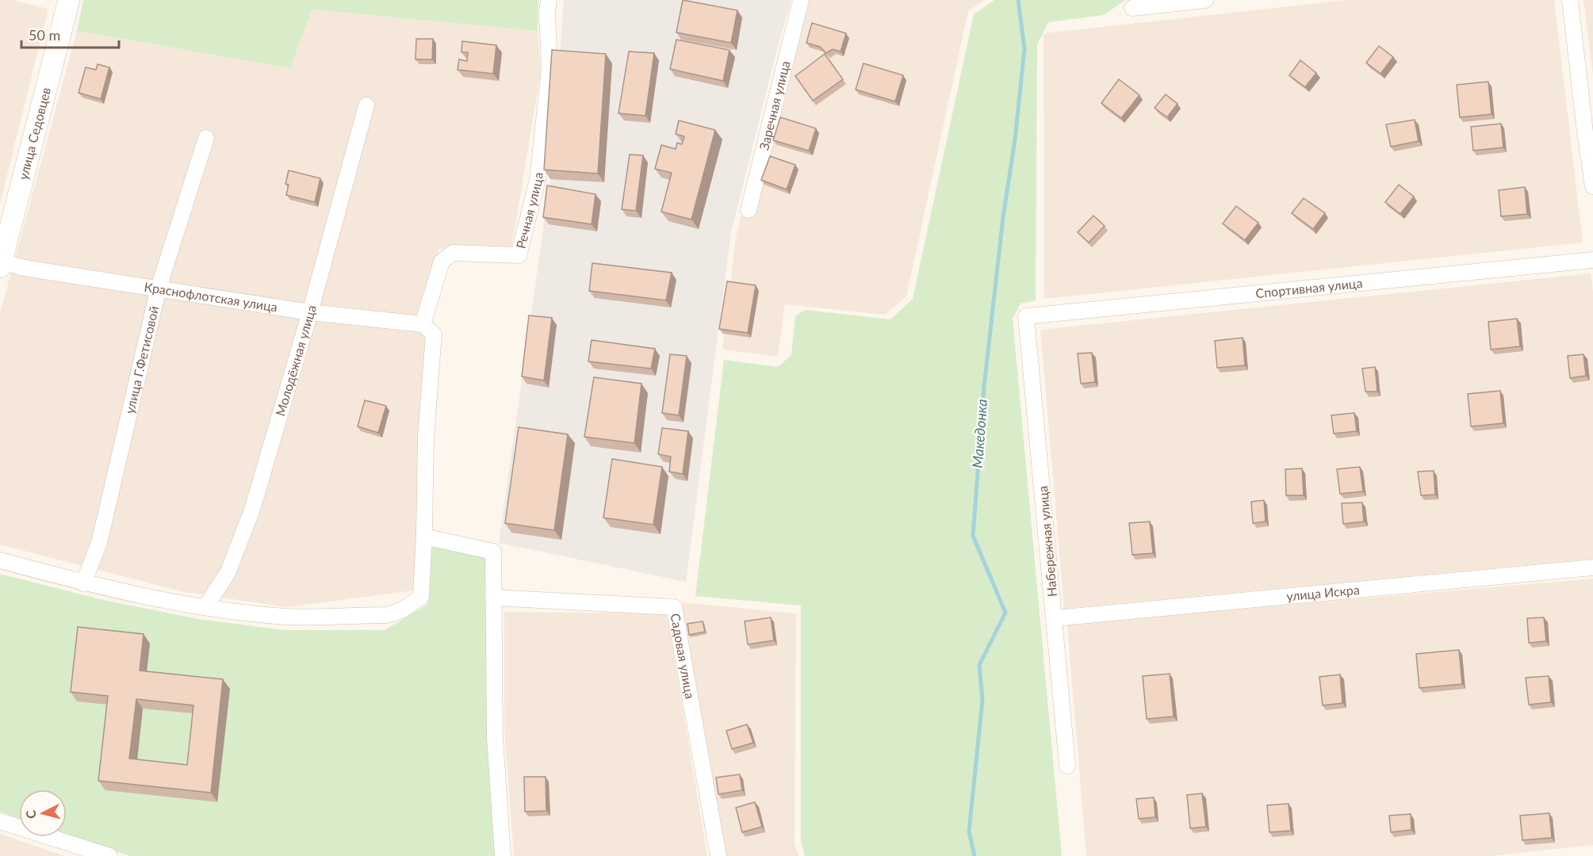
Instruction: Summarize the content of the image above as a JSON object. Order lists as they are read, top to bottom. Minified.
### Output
{"streets":{"street":["Заречная улица","улица Седовцев","Речная улица","Спортивная улица","Краснофлотская улица","улица Г.Фетисовой","Молодёжная улица","Набережная улица","улица Искра","Садовая улица"]},"crossings":[["улица Седовцев","Краснофлотская улица"],["Речная улица","Краснофлотская улица"],["Спортивная улица","Набережная улица"],["Краснофлотская улица","улица Г.Фетисовой"],["Краснофлотская улица","Молодёжная улица"],["Набережная улица","улица Искра"]],"water":["Македонка"],"scale_bar":"50 m","north":"left"}
